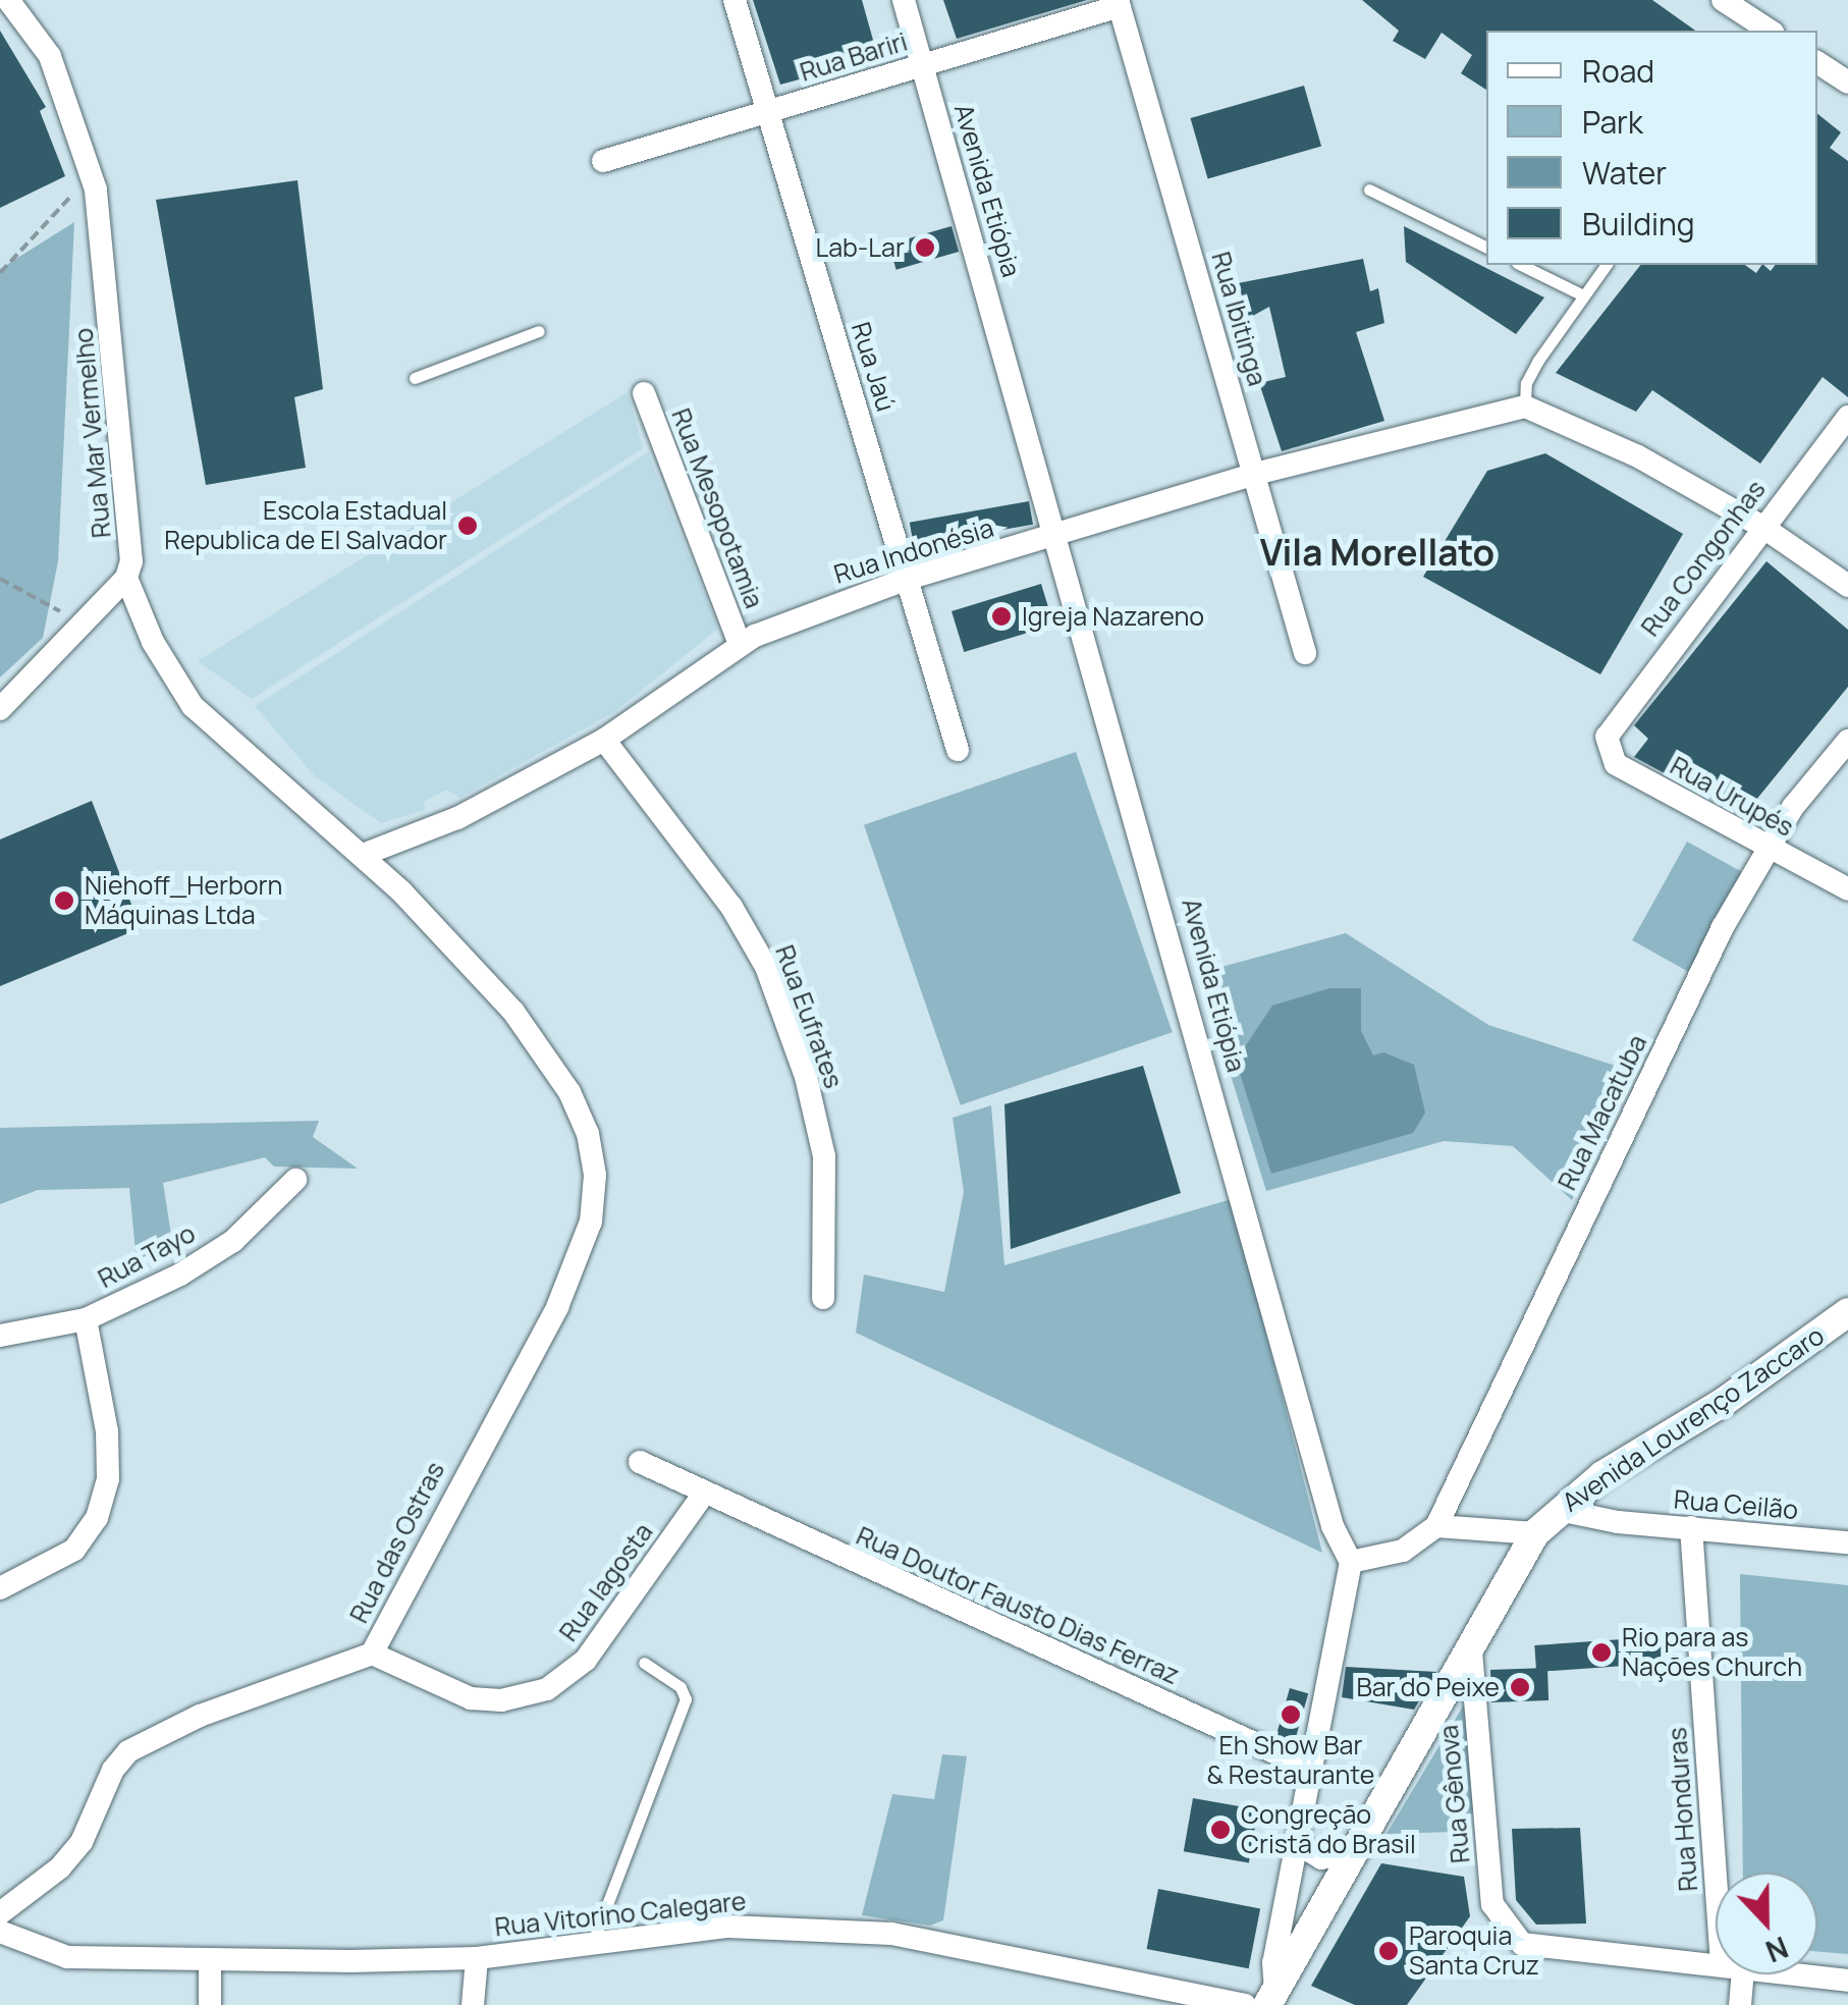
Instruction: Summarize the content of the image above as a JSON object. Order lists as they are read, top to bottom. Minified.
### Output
{"streets":{"street":["Rua Bariri","Avenida Etiópia","Rua Ibitinga","Rua Jaú","Rua Mar Vermelho","Rua Mesopotamia","Rua Indonésia","Rua Congonhas","Rua Urupés","Rua Eufrates","Rua Macatuba","Rua Tayo","Avenida Lourenço Zaccaro","Rua Ceilão","Rua das Ostras","Rua lagosta","Rua Doutor Fausto Dias Ferraz","Rua Gênova","Rua Honduras","Rua Vitorino Calegare"]},"crossings":[["Rua Bariri","Avenida Etiópia"],["Rua Bariri","Rua Ibitinga"],["Rua Bariri","Rua Jaú"],["Avenida Etiópia","Rua Indonésia"],["Rua Ibitinga","Rua Indonésia"],["Rua Jaú","Rua Indonésia"],["Rua Mar Vermelho","Rua Indonésia"],["Rua Mar Vermelho","Rua das Ostras"],["Rua Mesopotamia","Rua Indonésia"],["Rua Indonésia","Rua Eufrates"],["Rua Congonhas","Rua Urupés"],["Rua Urupés","Rua Macatuba"],["Avenida Lourenço Zaccaro","Rua Ceilão"],["Avenida Lourenço Zaccaro","Rua Gênova"],["Rua Ceilão","Rua Honduras"],["Rua das Ostras","Rua lagosta"],["Rua lagosta","Rua Doutor Fausto Dias Ferraz"]],"districts":["Vila Morellato"],"places":["Lab-Lar","Escola Estadual Republica de El Salvador","Igreja Nazareno","Niehoff_Herborn Máquinas Ltda","Rio para as Nações Church","Bar do Peixe","Eh Show Bar & Restaurante","Congreção Cristã do Brasil","Paroquia Santa Cruz"],"legend":["Road","Park","Water","Building"],"north":"bottom"}
